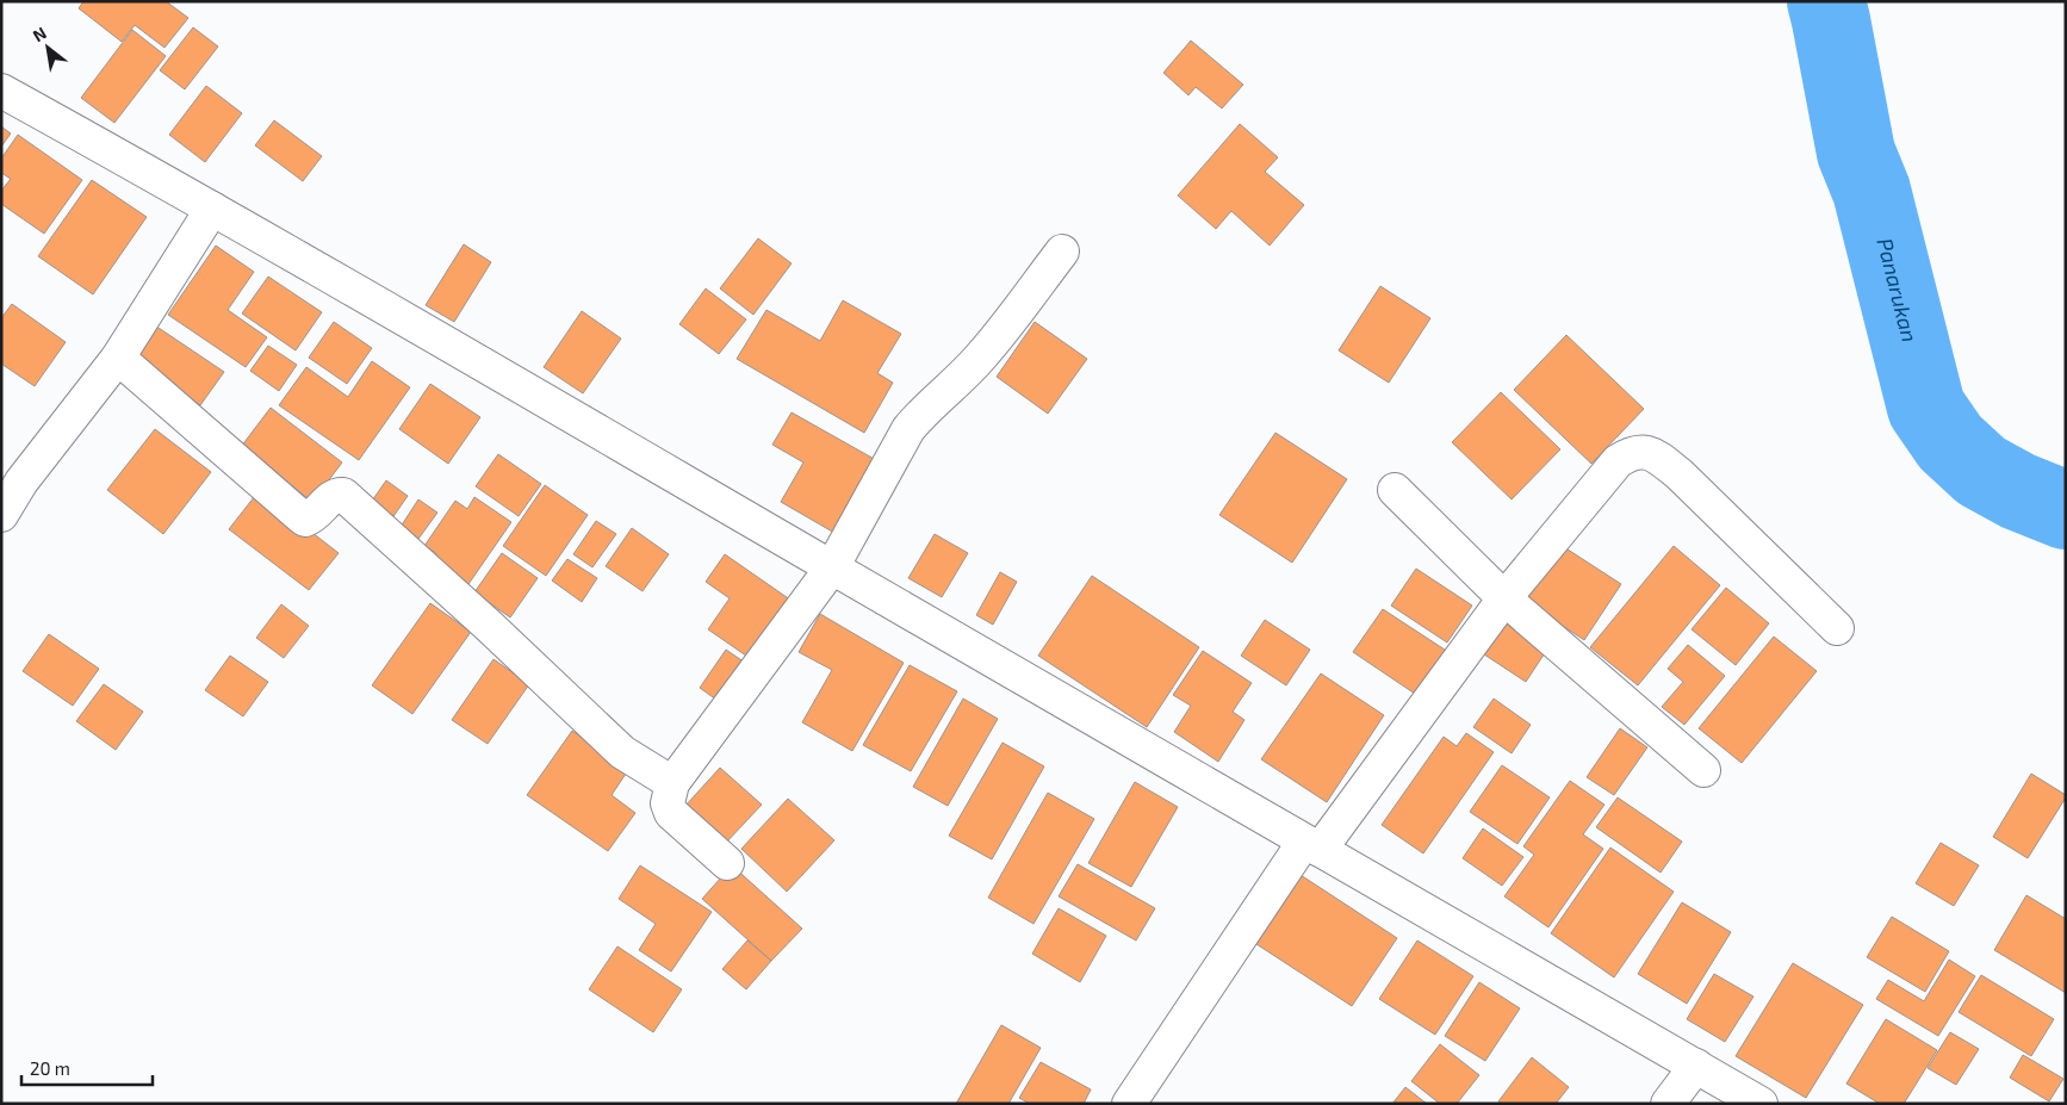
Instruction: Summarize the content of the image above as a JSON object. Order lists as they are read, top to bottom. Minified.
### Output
{"water":["Panarukan"],"scale_bar":"20 m","north":"top left"}
